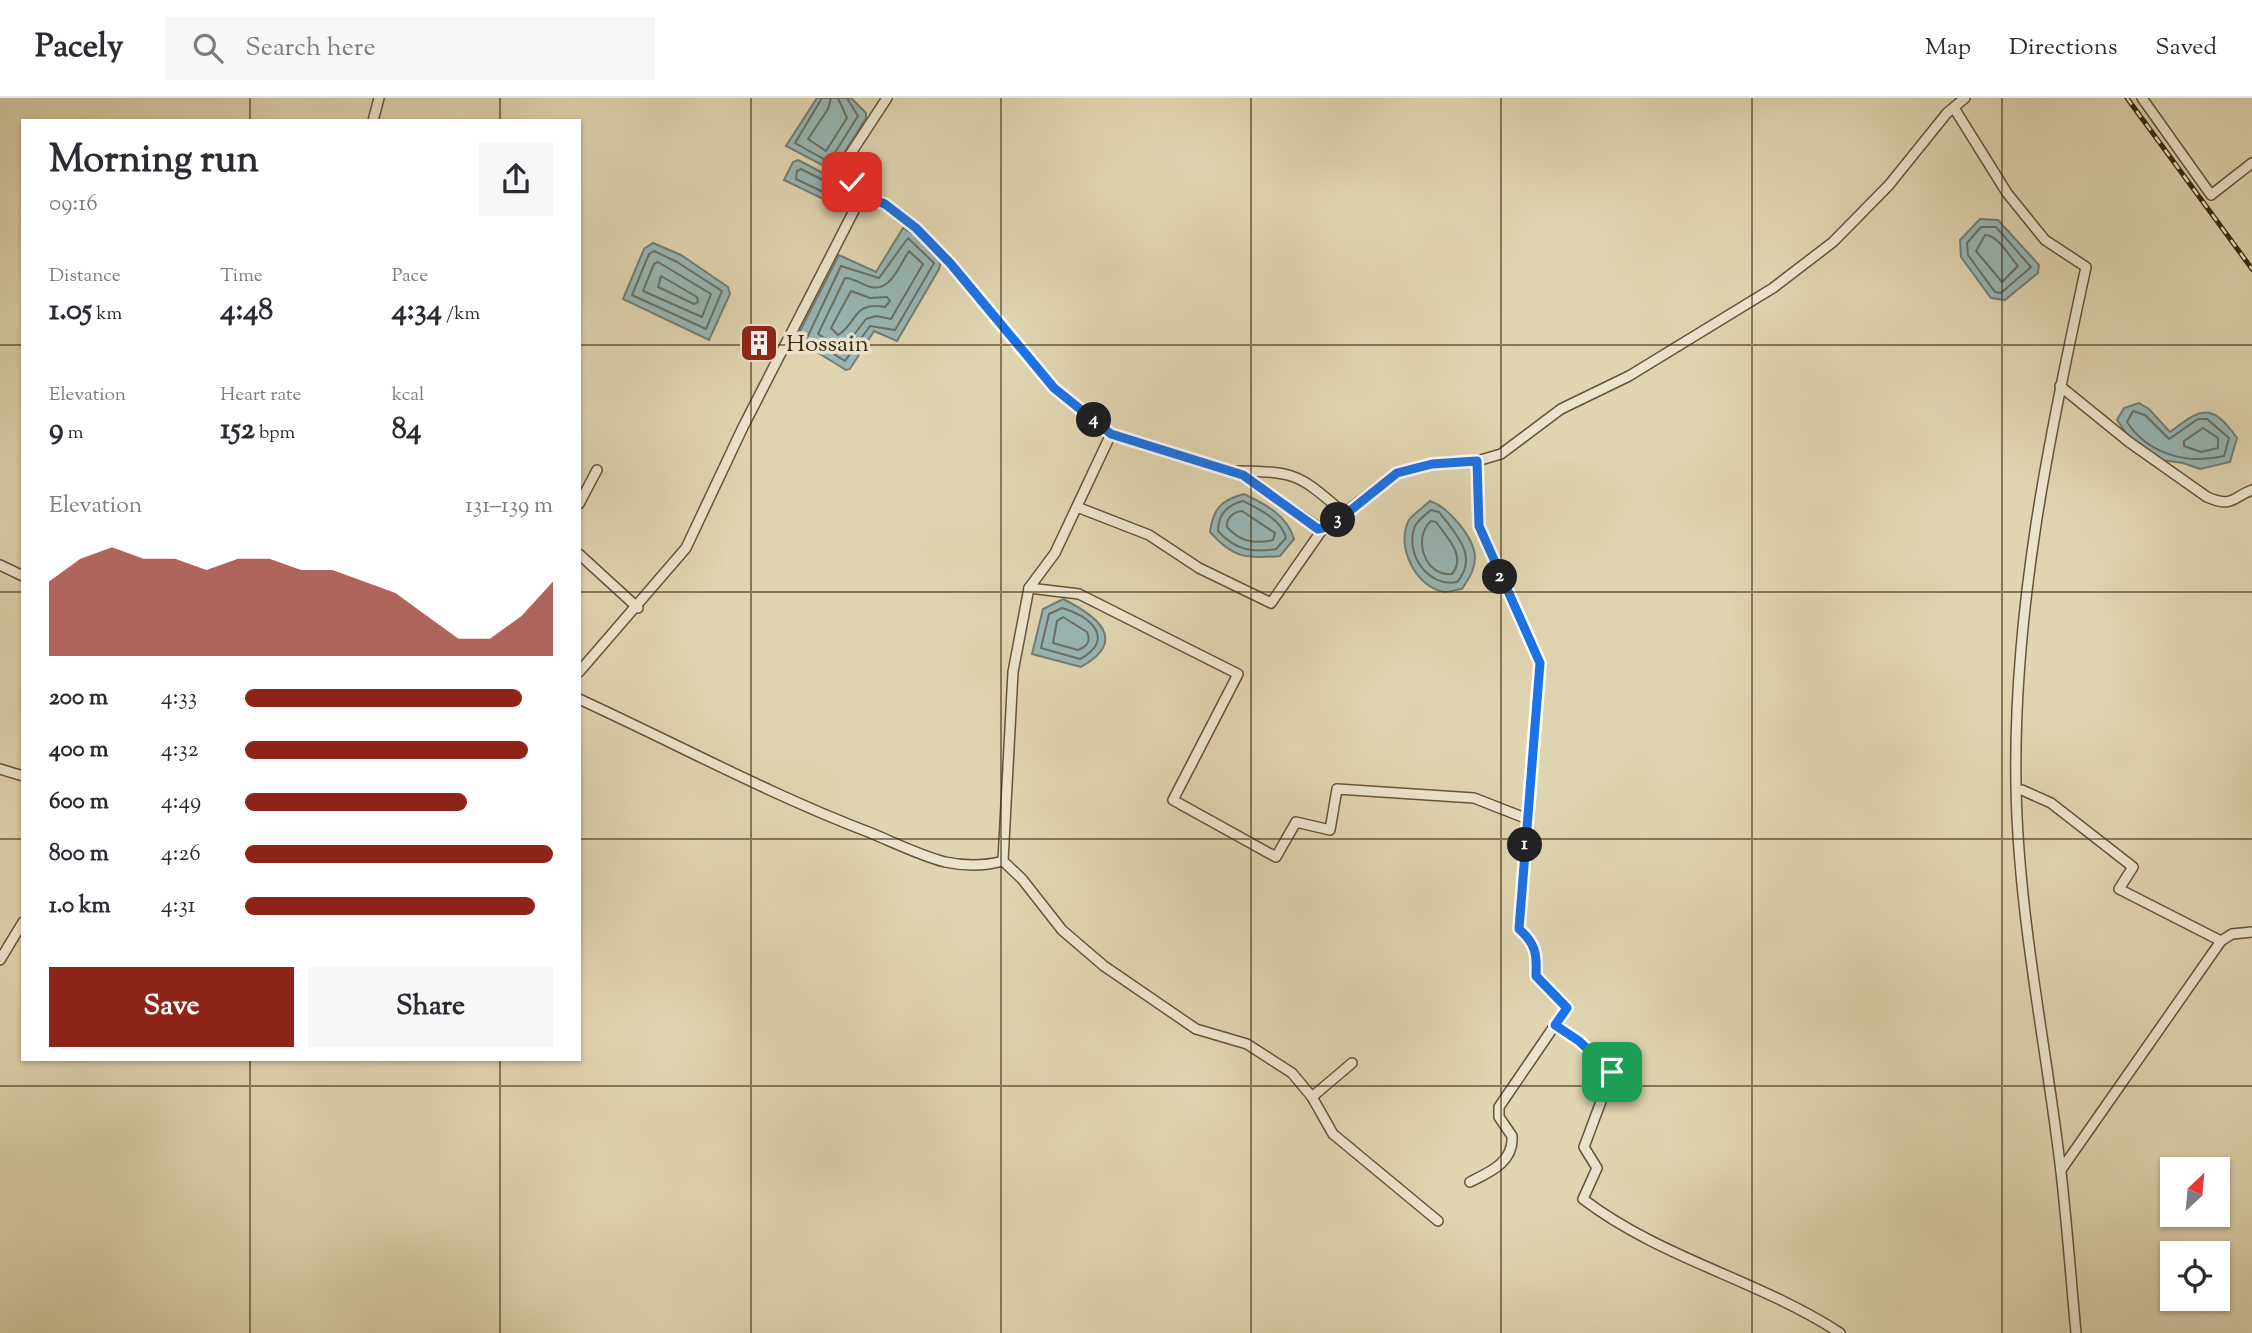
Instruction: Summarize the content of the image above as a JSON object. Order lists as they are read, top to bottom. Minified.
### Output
{"places":{"building":["Hossain"]},"north":"top right","page":{"header":"Pacely","search":"Search here","nav":["Map","Directions","Saved"],"heading":["Morning run","09:16"],"stats":[["Distance","1.05 km"],["Time","4:48"],["Pace","4:34 /km"],["Elevation","9 m"],["Heart rate","152 bpm"],["kcal","84"]],"pins":["4","3","2","1"],"chart":["Elevation","131–139 m"],"list":[{"name":"200 m","note":"4:33"},{"name":"400 m","note":"4:32"},{"name":"600 m","note":"4:49"},{"name":"800 m","note":"4:26"},{"name":"1.0 km","note":"4:31"}],"buttons":["Save","Share"]}}
